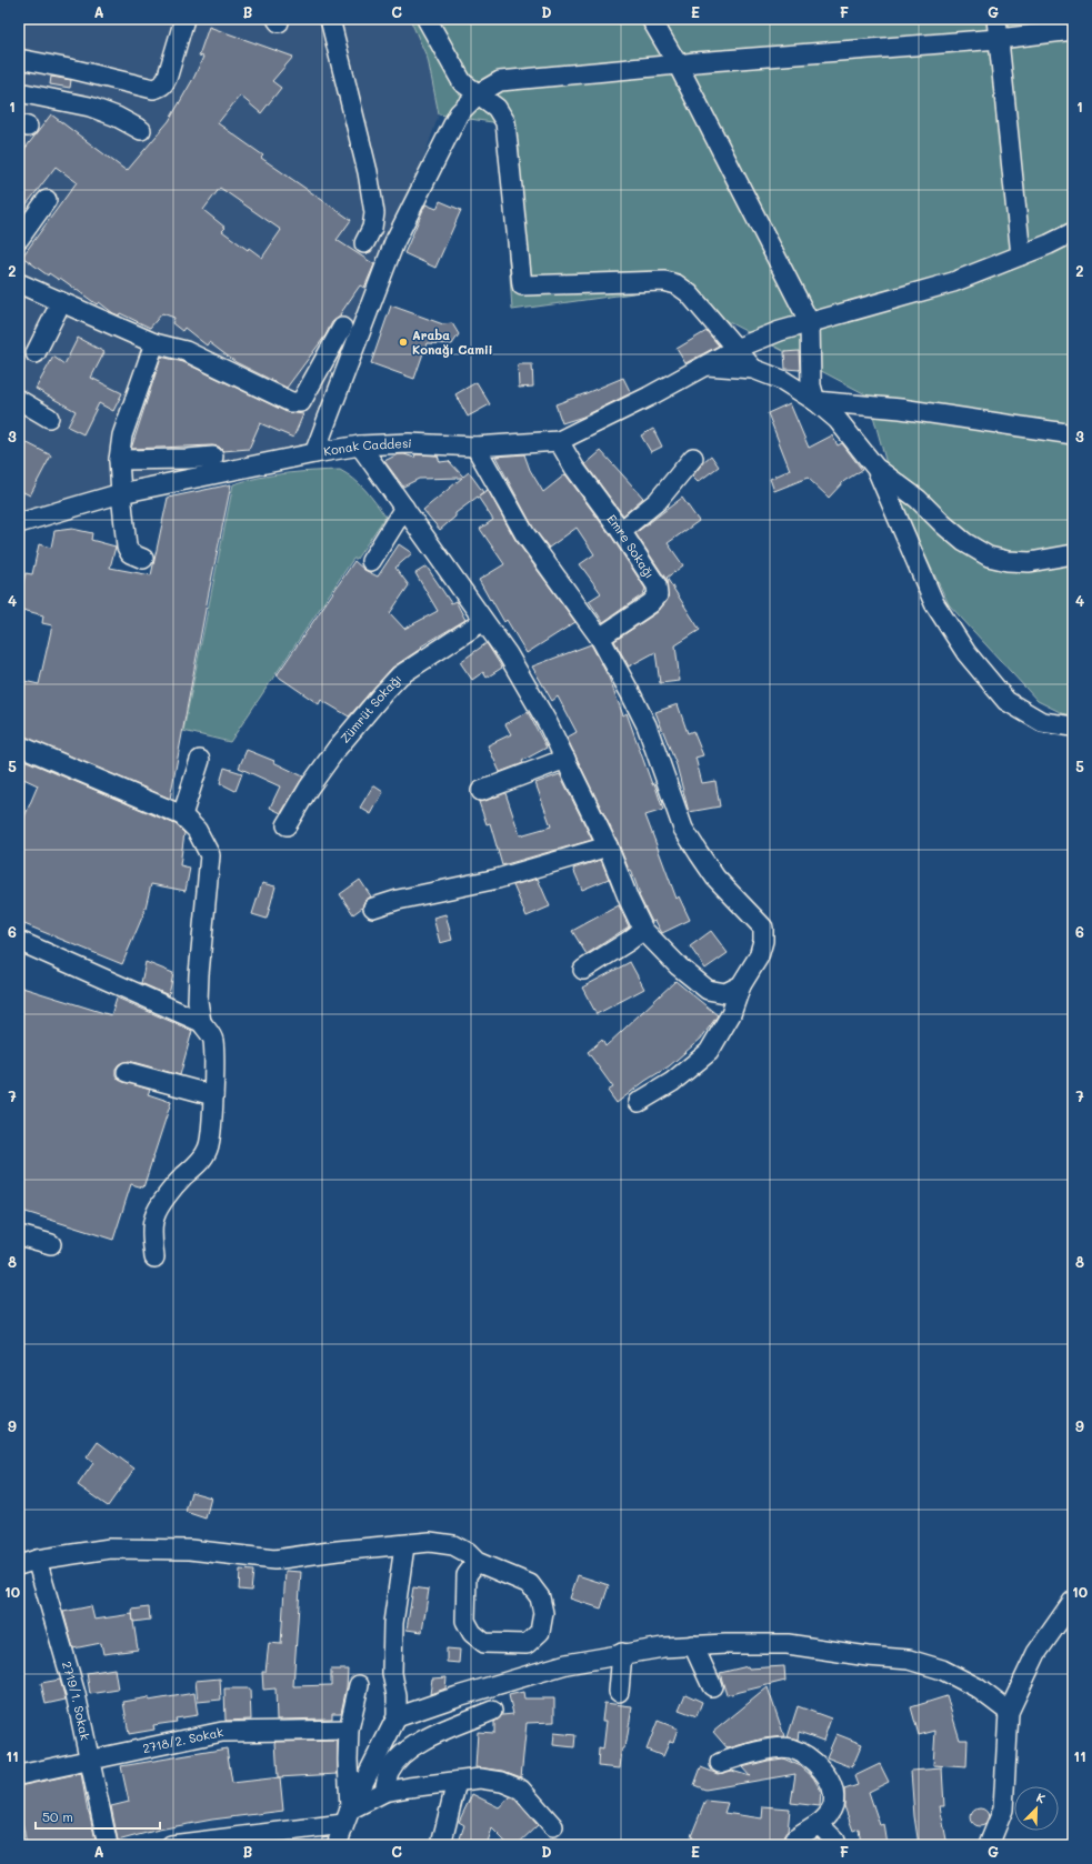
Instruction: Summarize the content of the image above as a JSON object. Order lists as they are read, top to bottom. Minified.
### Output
{"streets":{"street":["Konak Caddesi","Emre Sokağı","Zümrüt Sokağı","2719/1. Sokak","2718/2. Sokak"]},"crossings":[["Konak Caddesi","Emre Sokağı"],["2719/1. Sokak","2718/2. Sokak"]],"places":["Araba Konağı Camii"],"scale_bar":"50 m","north":"top right","grid":{"columns":["A","B","C","D","E","F","G"],"rows":["1","2","3","4","5","6","7","8","9","10","11"]}}
